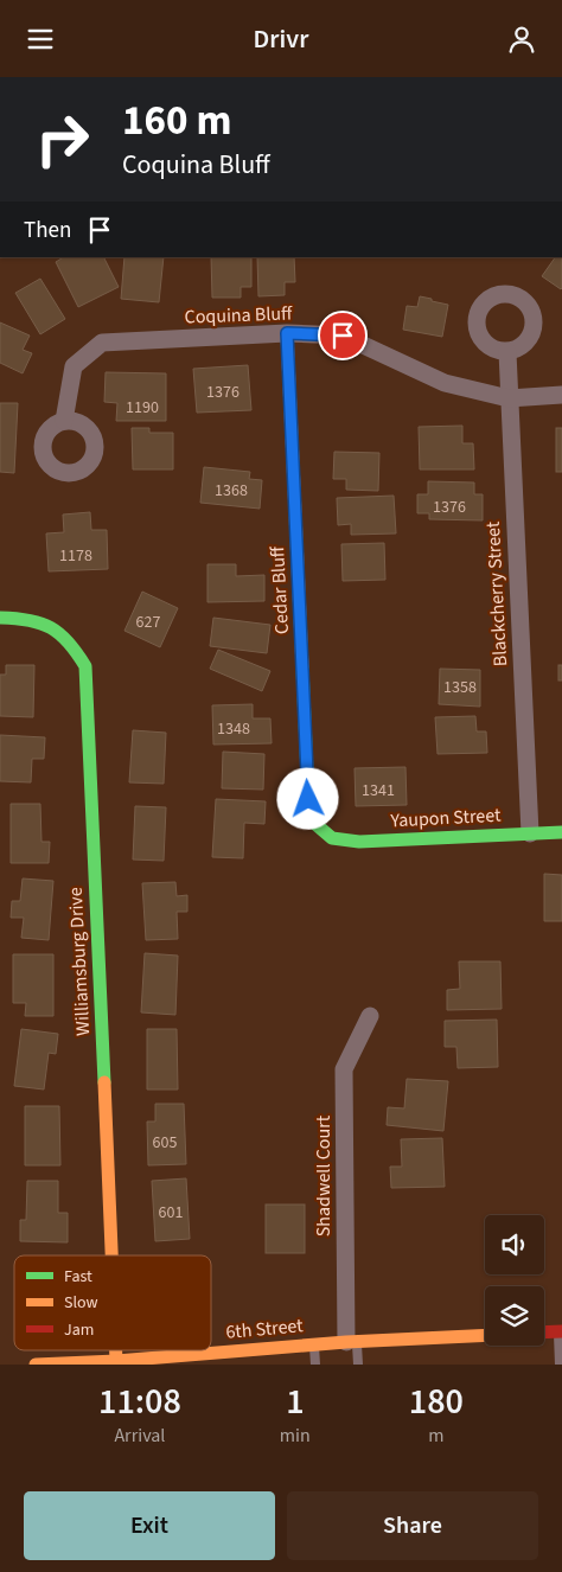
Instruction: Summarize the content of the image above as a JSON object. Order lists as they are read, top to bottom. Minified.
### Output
{"streets":{"street":["Coquina Bluff","Cedar Bluff","Blackcherry Street","Yaupon Street","Williamsburg Drive","Shadwell Court","6th Street"]},"crossings":[["Coquina Bluff","Cedar Bluff"],["Coquina Bluff","Blackcherry Street"],["Cedar Bluff","Yaupon Street"],["Blackcherry Street","Yaupon Street"],["Shadwell Court","6th Street"]],"house_numbers":["1376","1190","1368","1376","1178","627","1358","1348","1341","605","601"],"legend":["Fast","Slow","Jam"],"page":{"header":"Drivr","turn":["160 m","Coquina Bluff"],"then":"Then","eta":["11:08","Arrival","1","min","180","m"],"buttons":["Exit","Share"]}}
